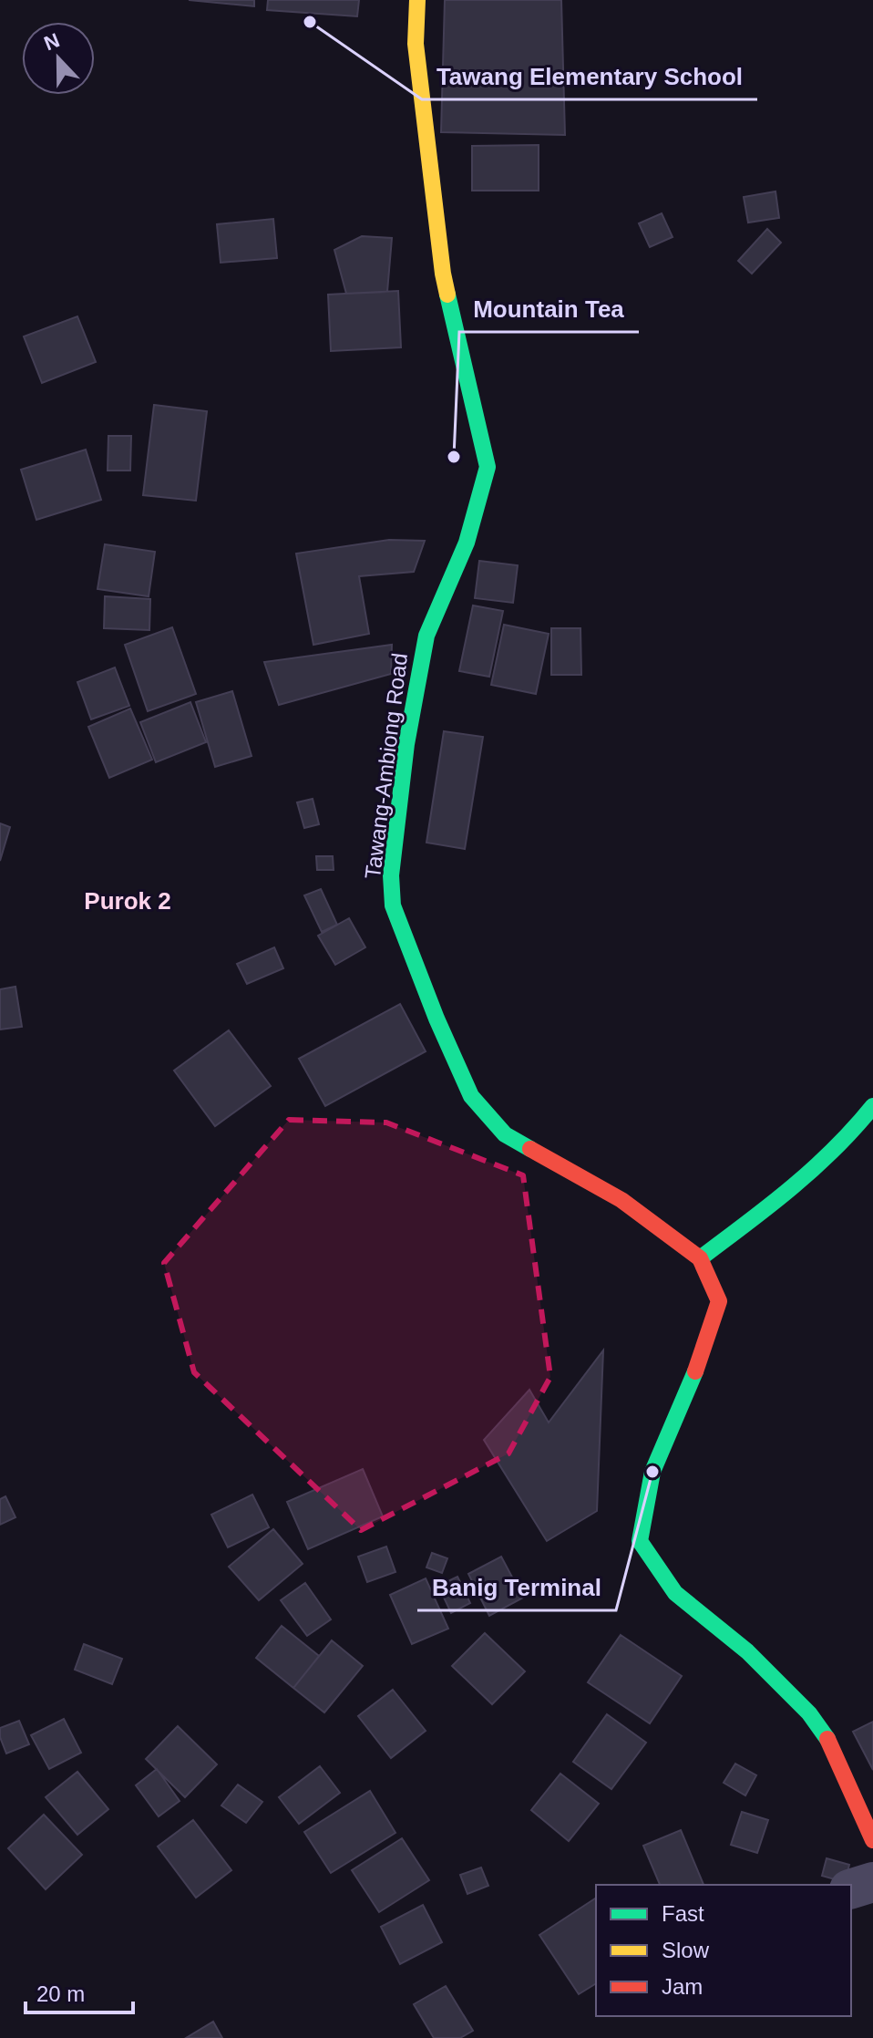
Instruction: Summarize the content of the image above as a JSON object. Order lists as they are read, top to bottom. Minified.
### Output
{"streets":{"main road":["Tawang-Ambiong Road"]},"districts":["Purok 2"],"places":["Tawang Elementary School","Mountain Tea","Banig Terminal"],"legend":["Fast","Slow","Jam"],"scale_bar":"20 m","north":"top"}
